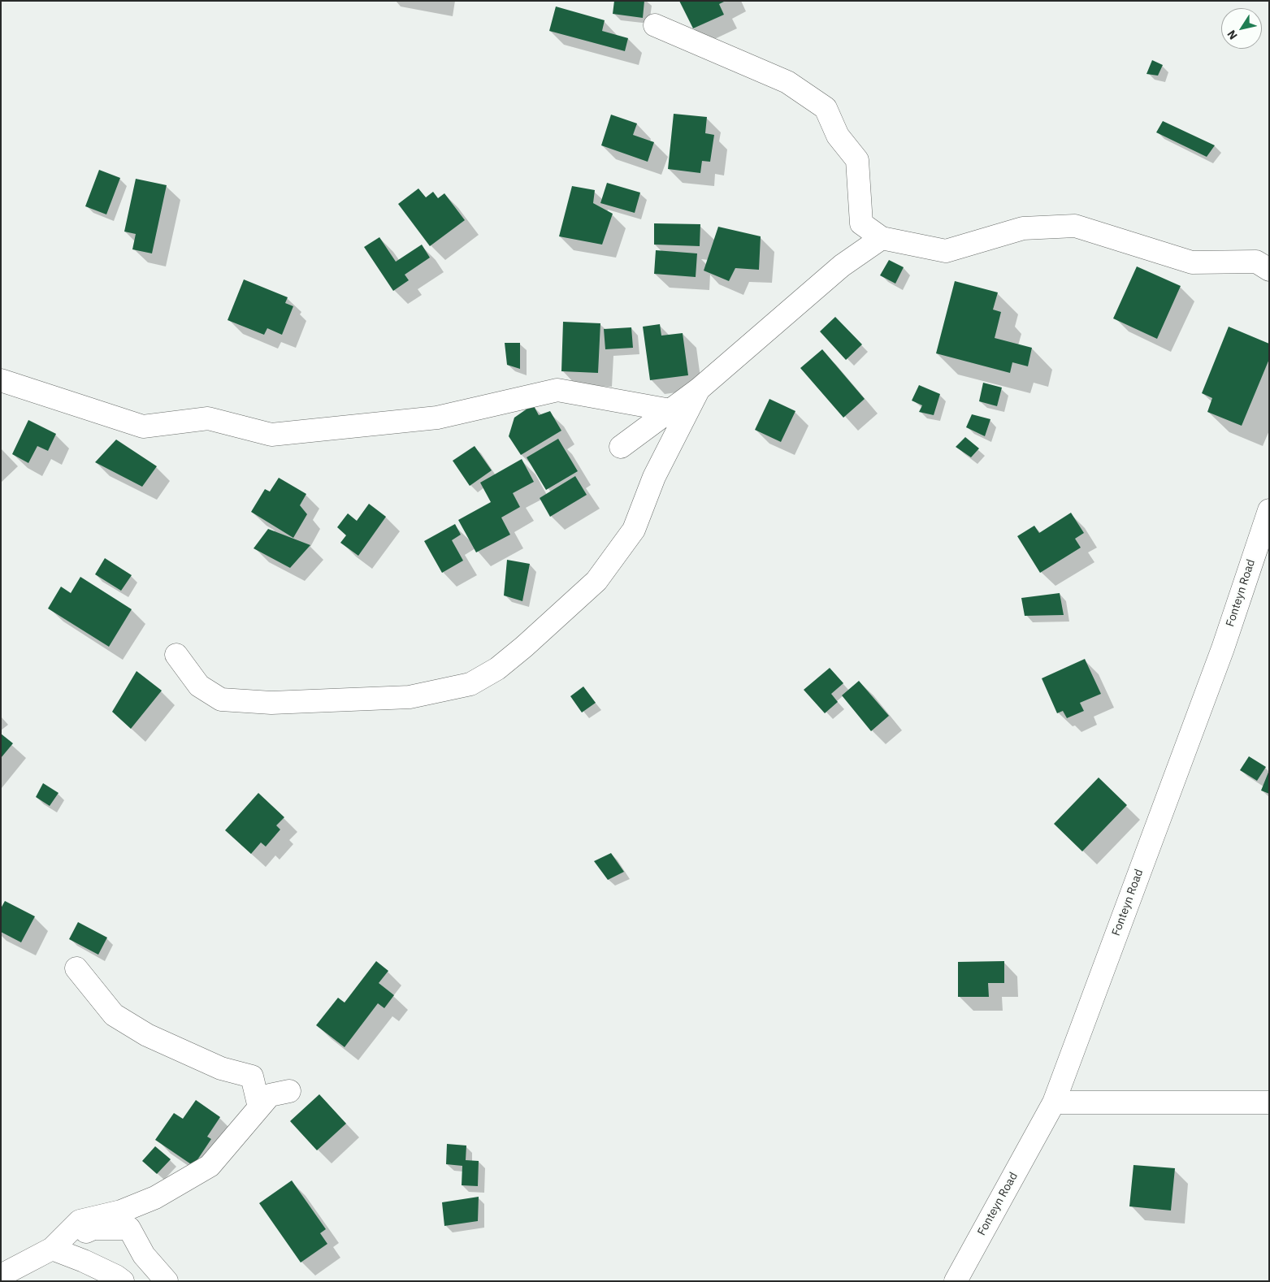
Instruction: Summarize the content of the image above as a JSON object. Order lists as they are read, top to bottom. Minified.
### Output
{"streets":{"street":["Fonteyn Road"]},"north":"bottom left"}
